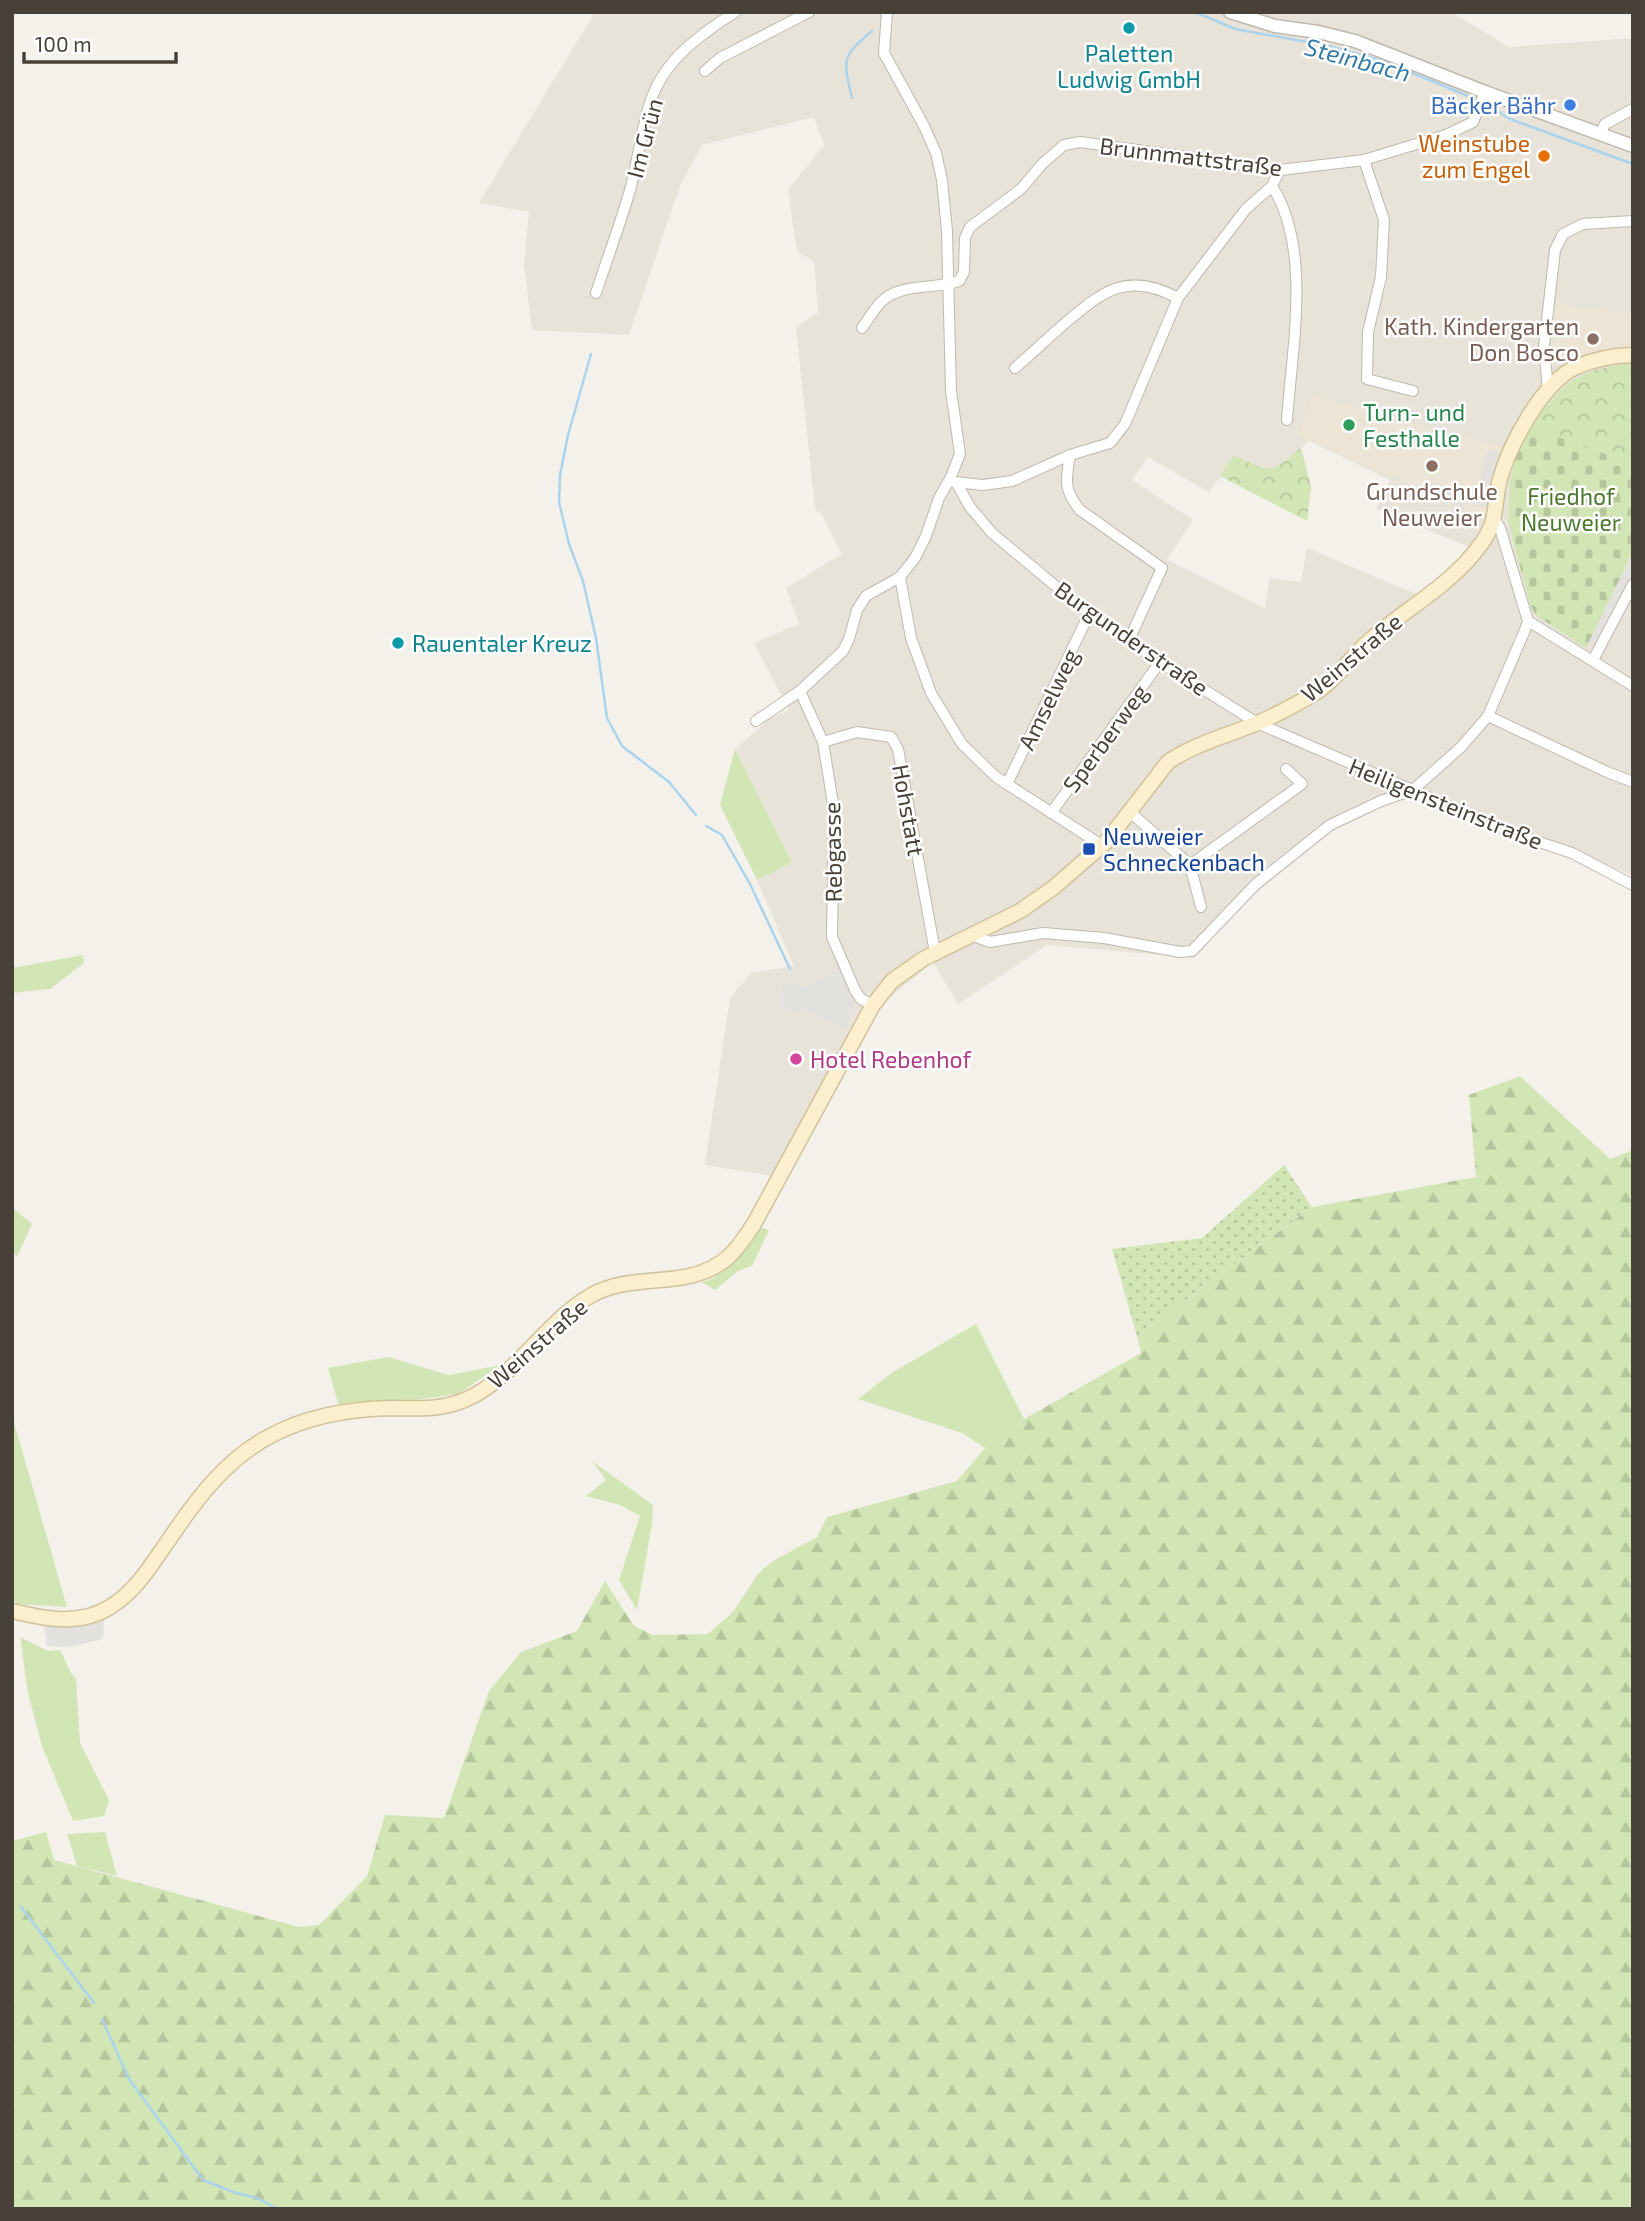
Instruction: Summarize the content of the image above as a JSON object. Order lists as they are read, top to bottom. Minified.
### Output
{"streets":{"main road":["Weinstraße"],"street":["Im Grün","Brunnmattstraße","Burgunderstraße","Amselweg","Sperberweg","Heiligensteinstraße","Hohstatt","Rebgasse"]},"crossings":[["Burgunderstraße","Weinstraße"],["Burgunderstraße","Amselweg"],["Burgunderstraße","Sperberweg"],["Burgunderstraße","Heiligensteinstraße"],["Weinstraße","Heiligensteinstraße"],["Weinstraße","Hohstatt"],["Weinstraße","Rebgasse"],["Hohstatt","Rebgasse"]],"water":["Steinbach"],"parks":["Friedhof Neuweier"],"places":{"other":["Paletten Ludwig GmbH","Bäcker Bähr","Weinstube zum Engel","Kath. Kindergarten Don Bosco","Turn- und Festhalle","Grundschule Neuweier","Rauentaler Kreuz","Hotel Rebenhof"],"transit":["Neuweier Schneckenbach"]},"scale_bar":"100 m"}
